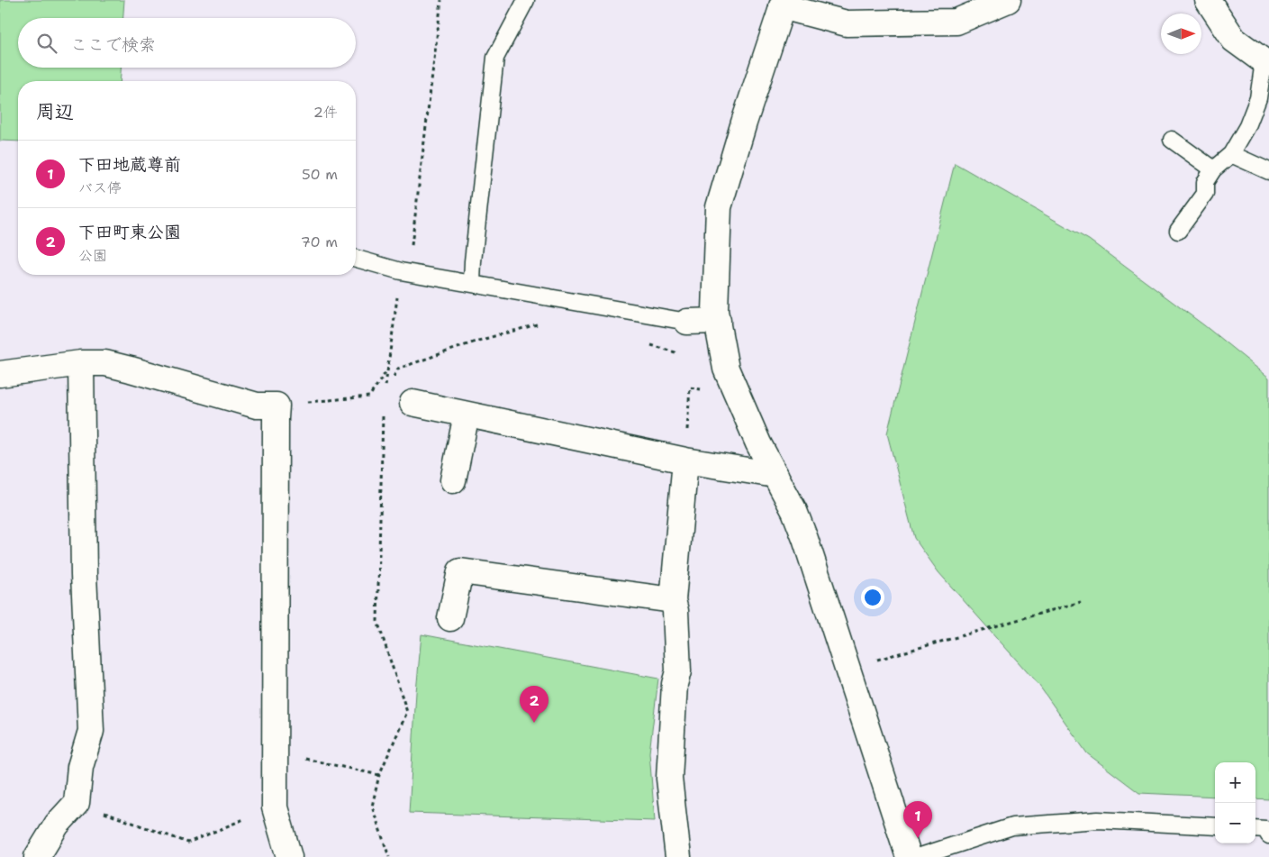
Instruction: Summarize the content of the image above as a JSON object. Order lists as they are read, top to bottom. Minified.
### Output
{"north":"right","page":{"search":"ここで検索","heading":["周辺","2件"],"list":[{"mark":"1","name":"下田地蔵尊前","note":"バス停","value":"50 m"},{"mark":"2","name":"下田町東公園","note":"公園","value":"70 m"}],"pins":["2","1"],"map_buttons":["+","−"]}}
